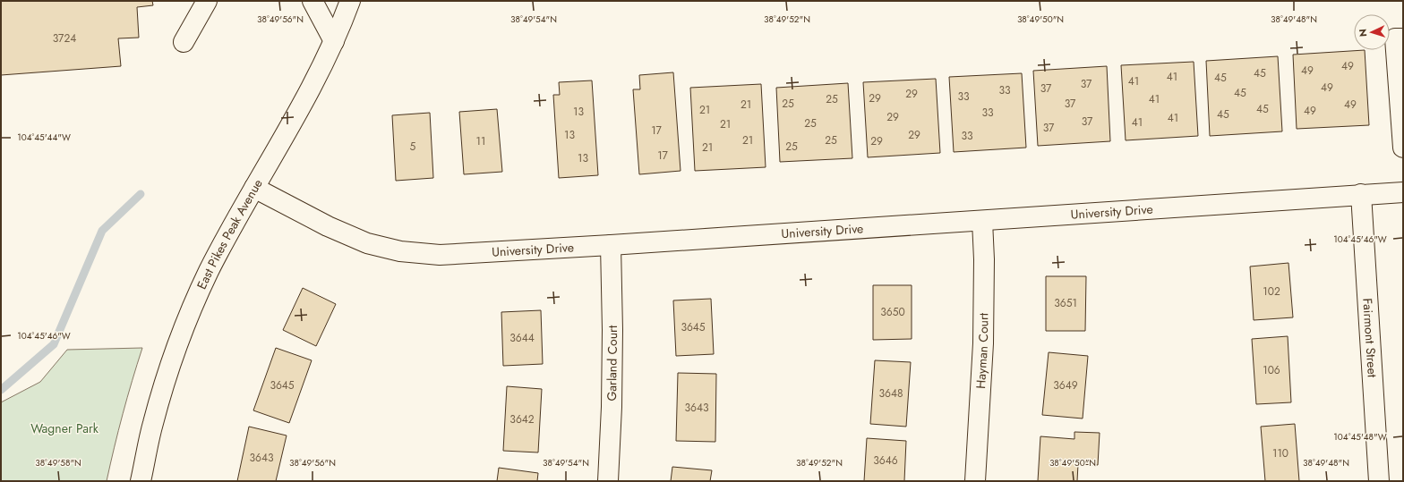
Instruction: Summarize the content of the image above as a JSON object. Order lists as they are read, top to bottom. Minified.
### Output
{"streets":{"street":["University Drive","East Pikes Peak Avenue","Fairmont Street","Hayman Court","Garland Court"]},"crossings":[["University Drive","East Pikes Peak Avenue"],["University Drive","Fairmont Street"],["University Drive","Hayman Court"],["University Drive","Garland Court"]],"parks":["Wagner Park"],"house_numbers":["3724","49","49","45","41","45","41","37","49","37","33","45","29","33","29","25","41","25","37","21","49","45","21","49","13","33","45","29","41","37","41","25","21","37","17","13","29","33","21","25","11","29","5","25","21","17","13","102","3651","3650","3645","3644","106","3645","3649","3648","3643","3642","110","3643","3646"],"north":"left","coordinates":["38°49'56\"N","38°49'54\"N","38°49'52\"N","38°49'50\"N","38°49'48\"N","104°45'44\"W","104°45'46\"W","104°45'48\"W","38°49'58\"N"]}
